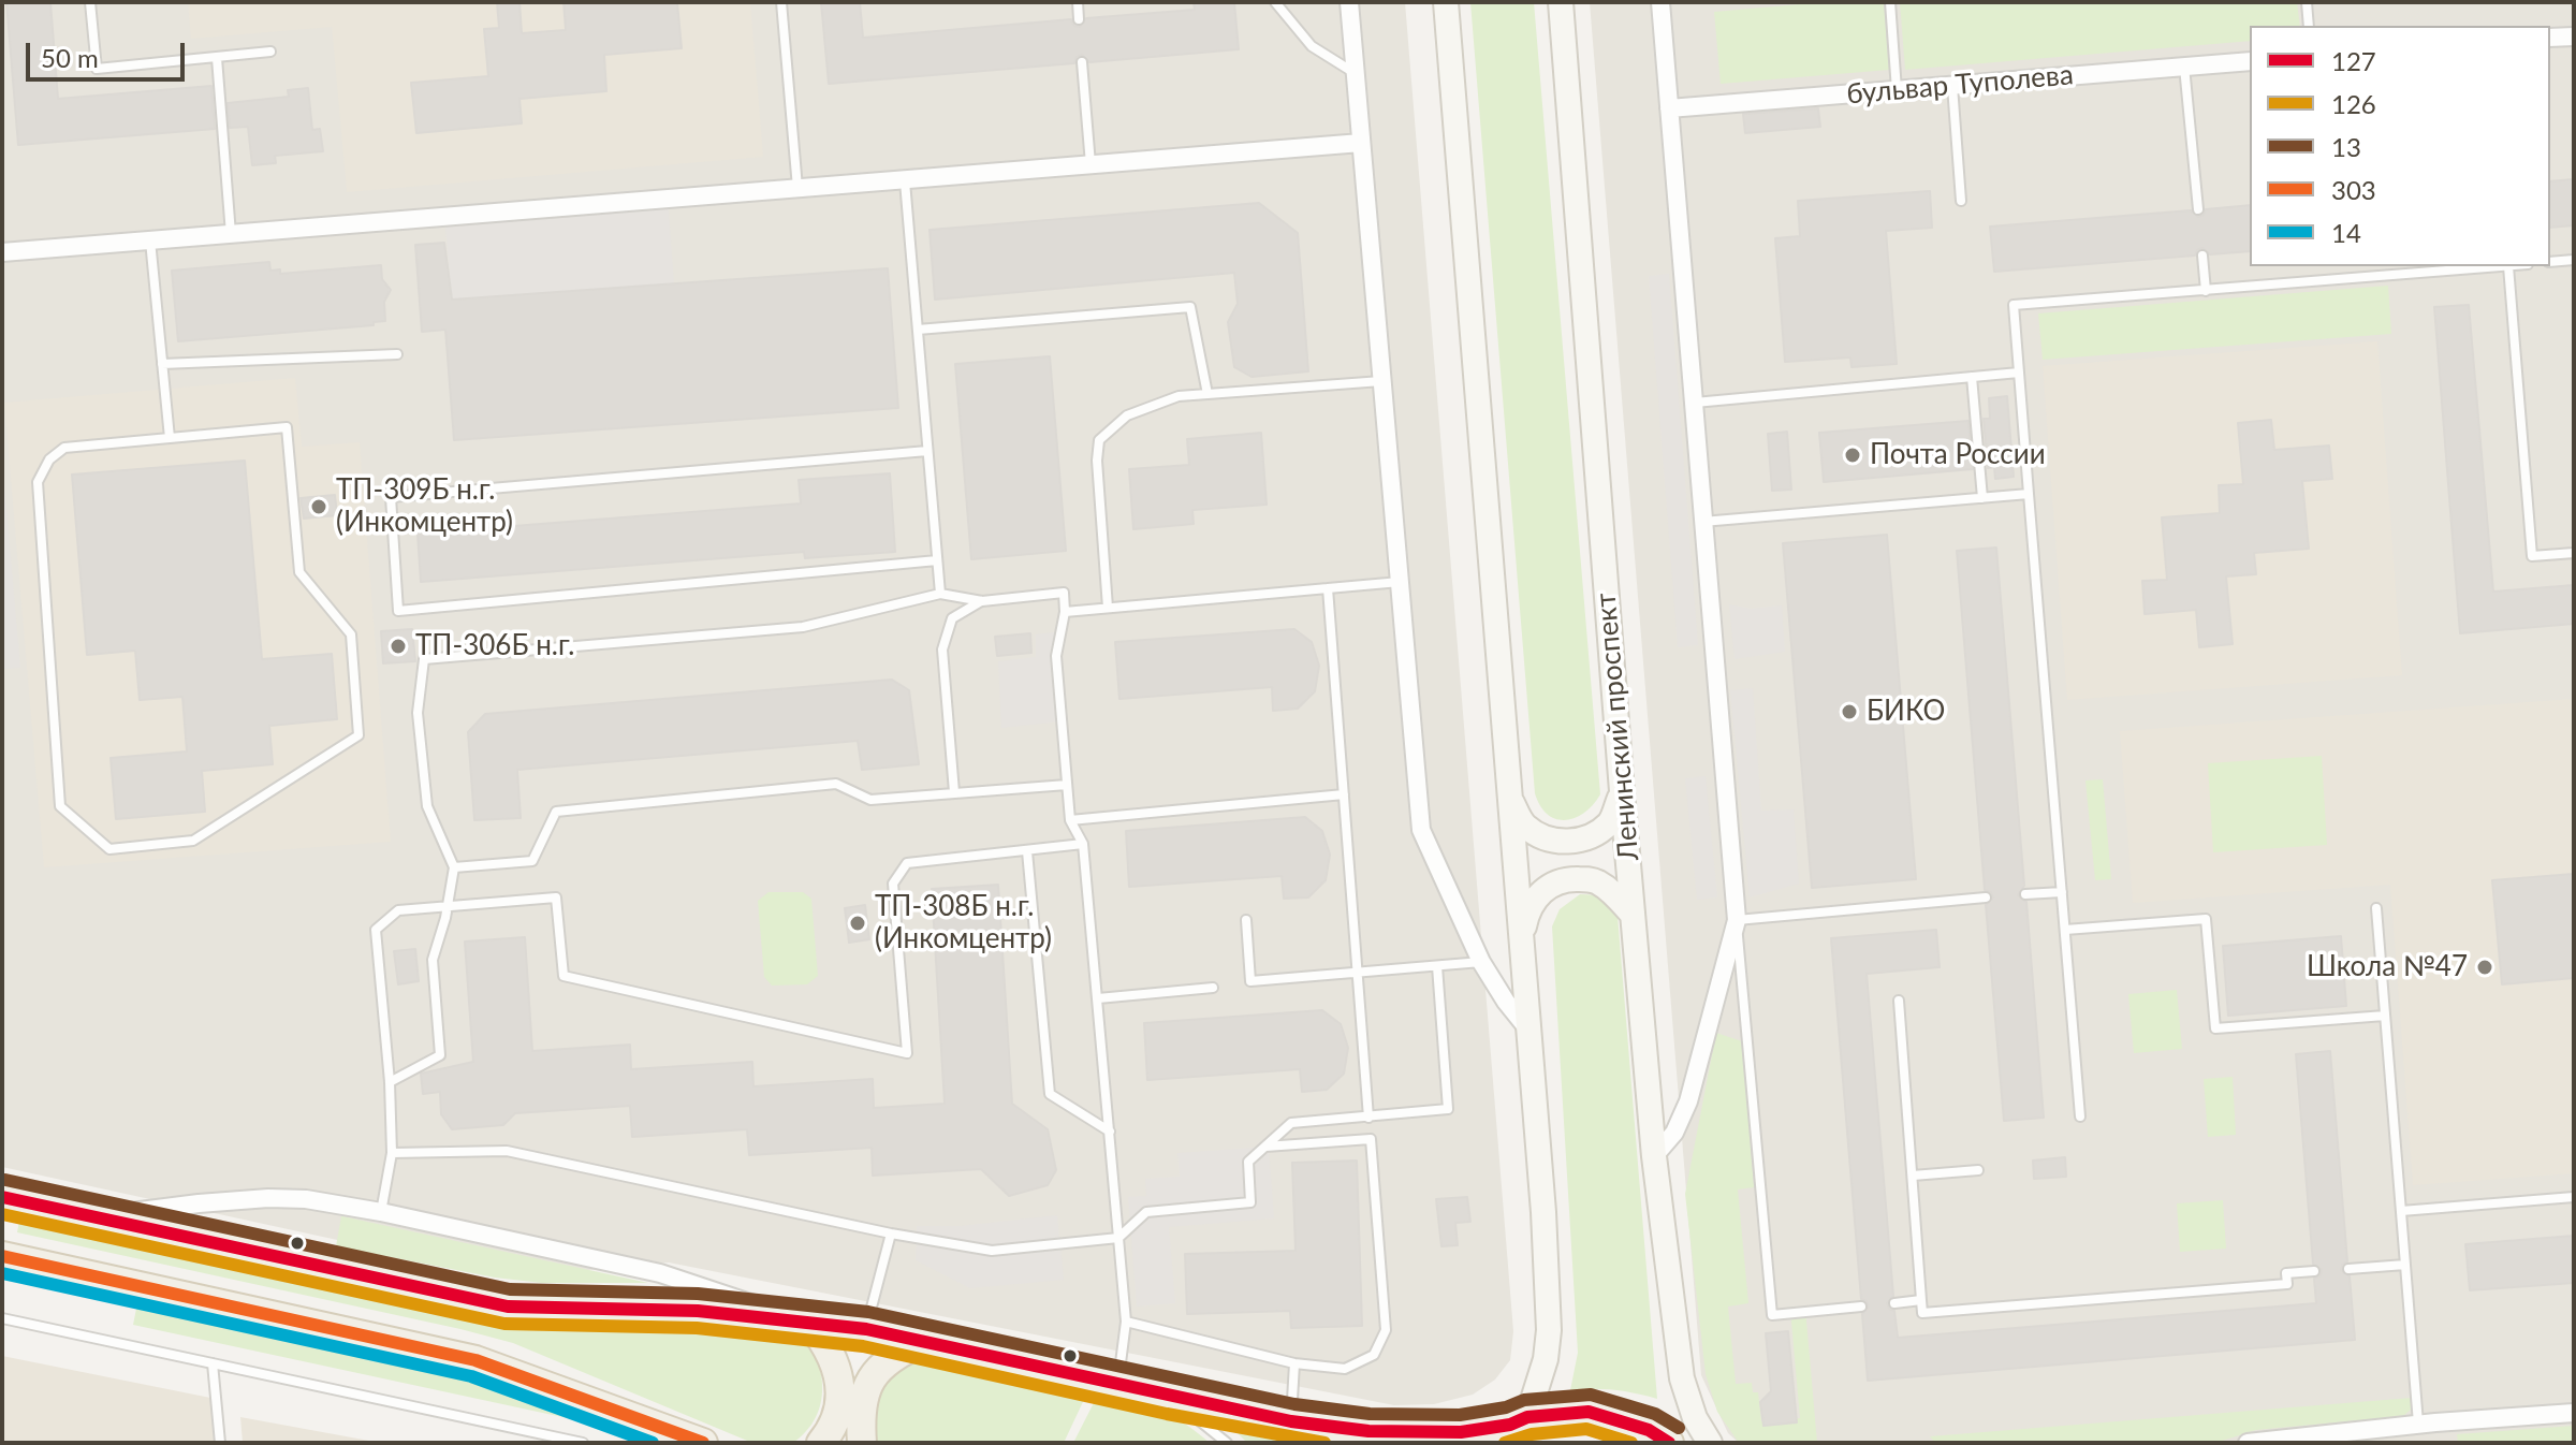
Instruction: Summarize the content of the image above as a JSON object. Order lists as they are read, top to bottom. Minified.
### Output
{"streets":{"main road":["Ленинский проспект"],"street":["бульвар Туполева"]},"places":["Почта России","ТП-309Б н.г. (Инкомцентр)","ТП-306Б н.г.","БИКО","ТП-308Б н.г. (Инкомцентр)","Школа №47"],"lines":["transit line 13","transit line 127","transit line 126","transit line 303","transit line 14"],"legend":["127","126","13","303","14"],"scale_bar":"50 m"}
